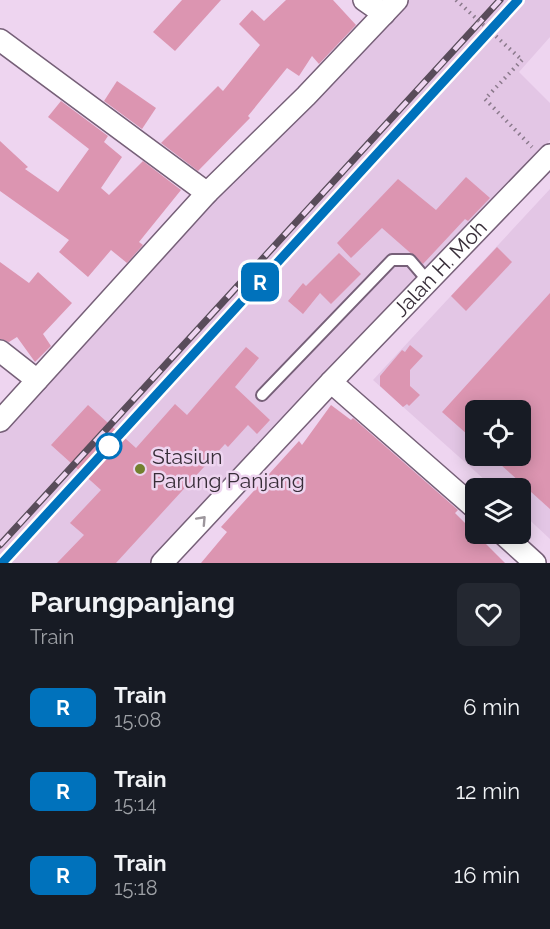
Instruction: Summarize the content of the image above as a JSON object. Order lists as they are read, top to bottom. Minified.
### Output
{"streets":{"street":["Jalan H. Moh"]},"one_way":["Jalan H. Moh"],"places":["Stasiun Parung Panjang"],"page":{"on_map":"R","heading":["Parungpanjang","Train"],"list":[{"mark":"R","name":"Train","note":"15:08","value":"6 min"},{"mark":"R","name":"Train","note":"15:14","value":"12 min"},{"mark":"R","name":"Train","note":"15:18","value":"16 min"}]}}
